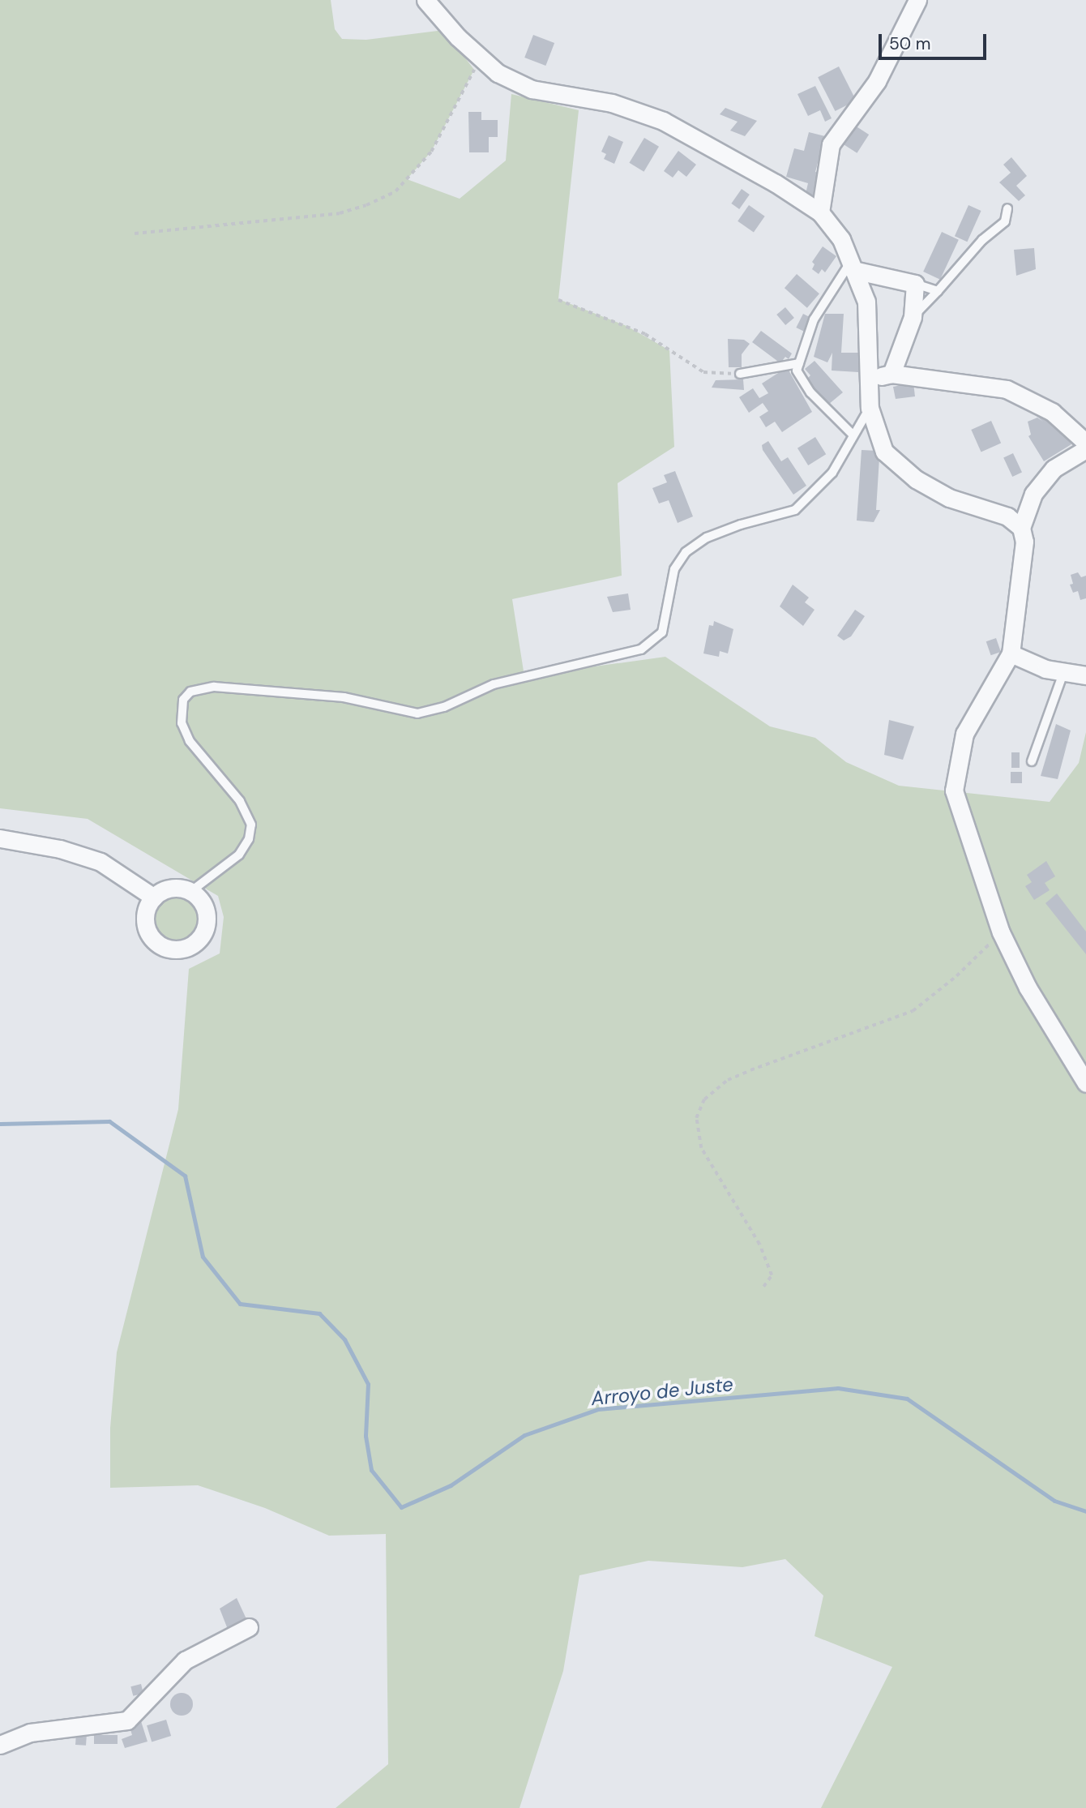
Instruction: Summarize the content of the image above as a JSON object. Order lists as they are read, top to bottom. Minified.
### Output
{"water":["Arroyo de Juste"],"scale_bar":"50 m"}
